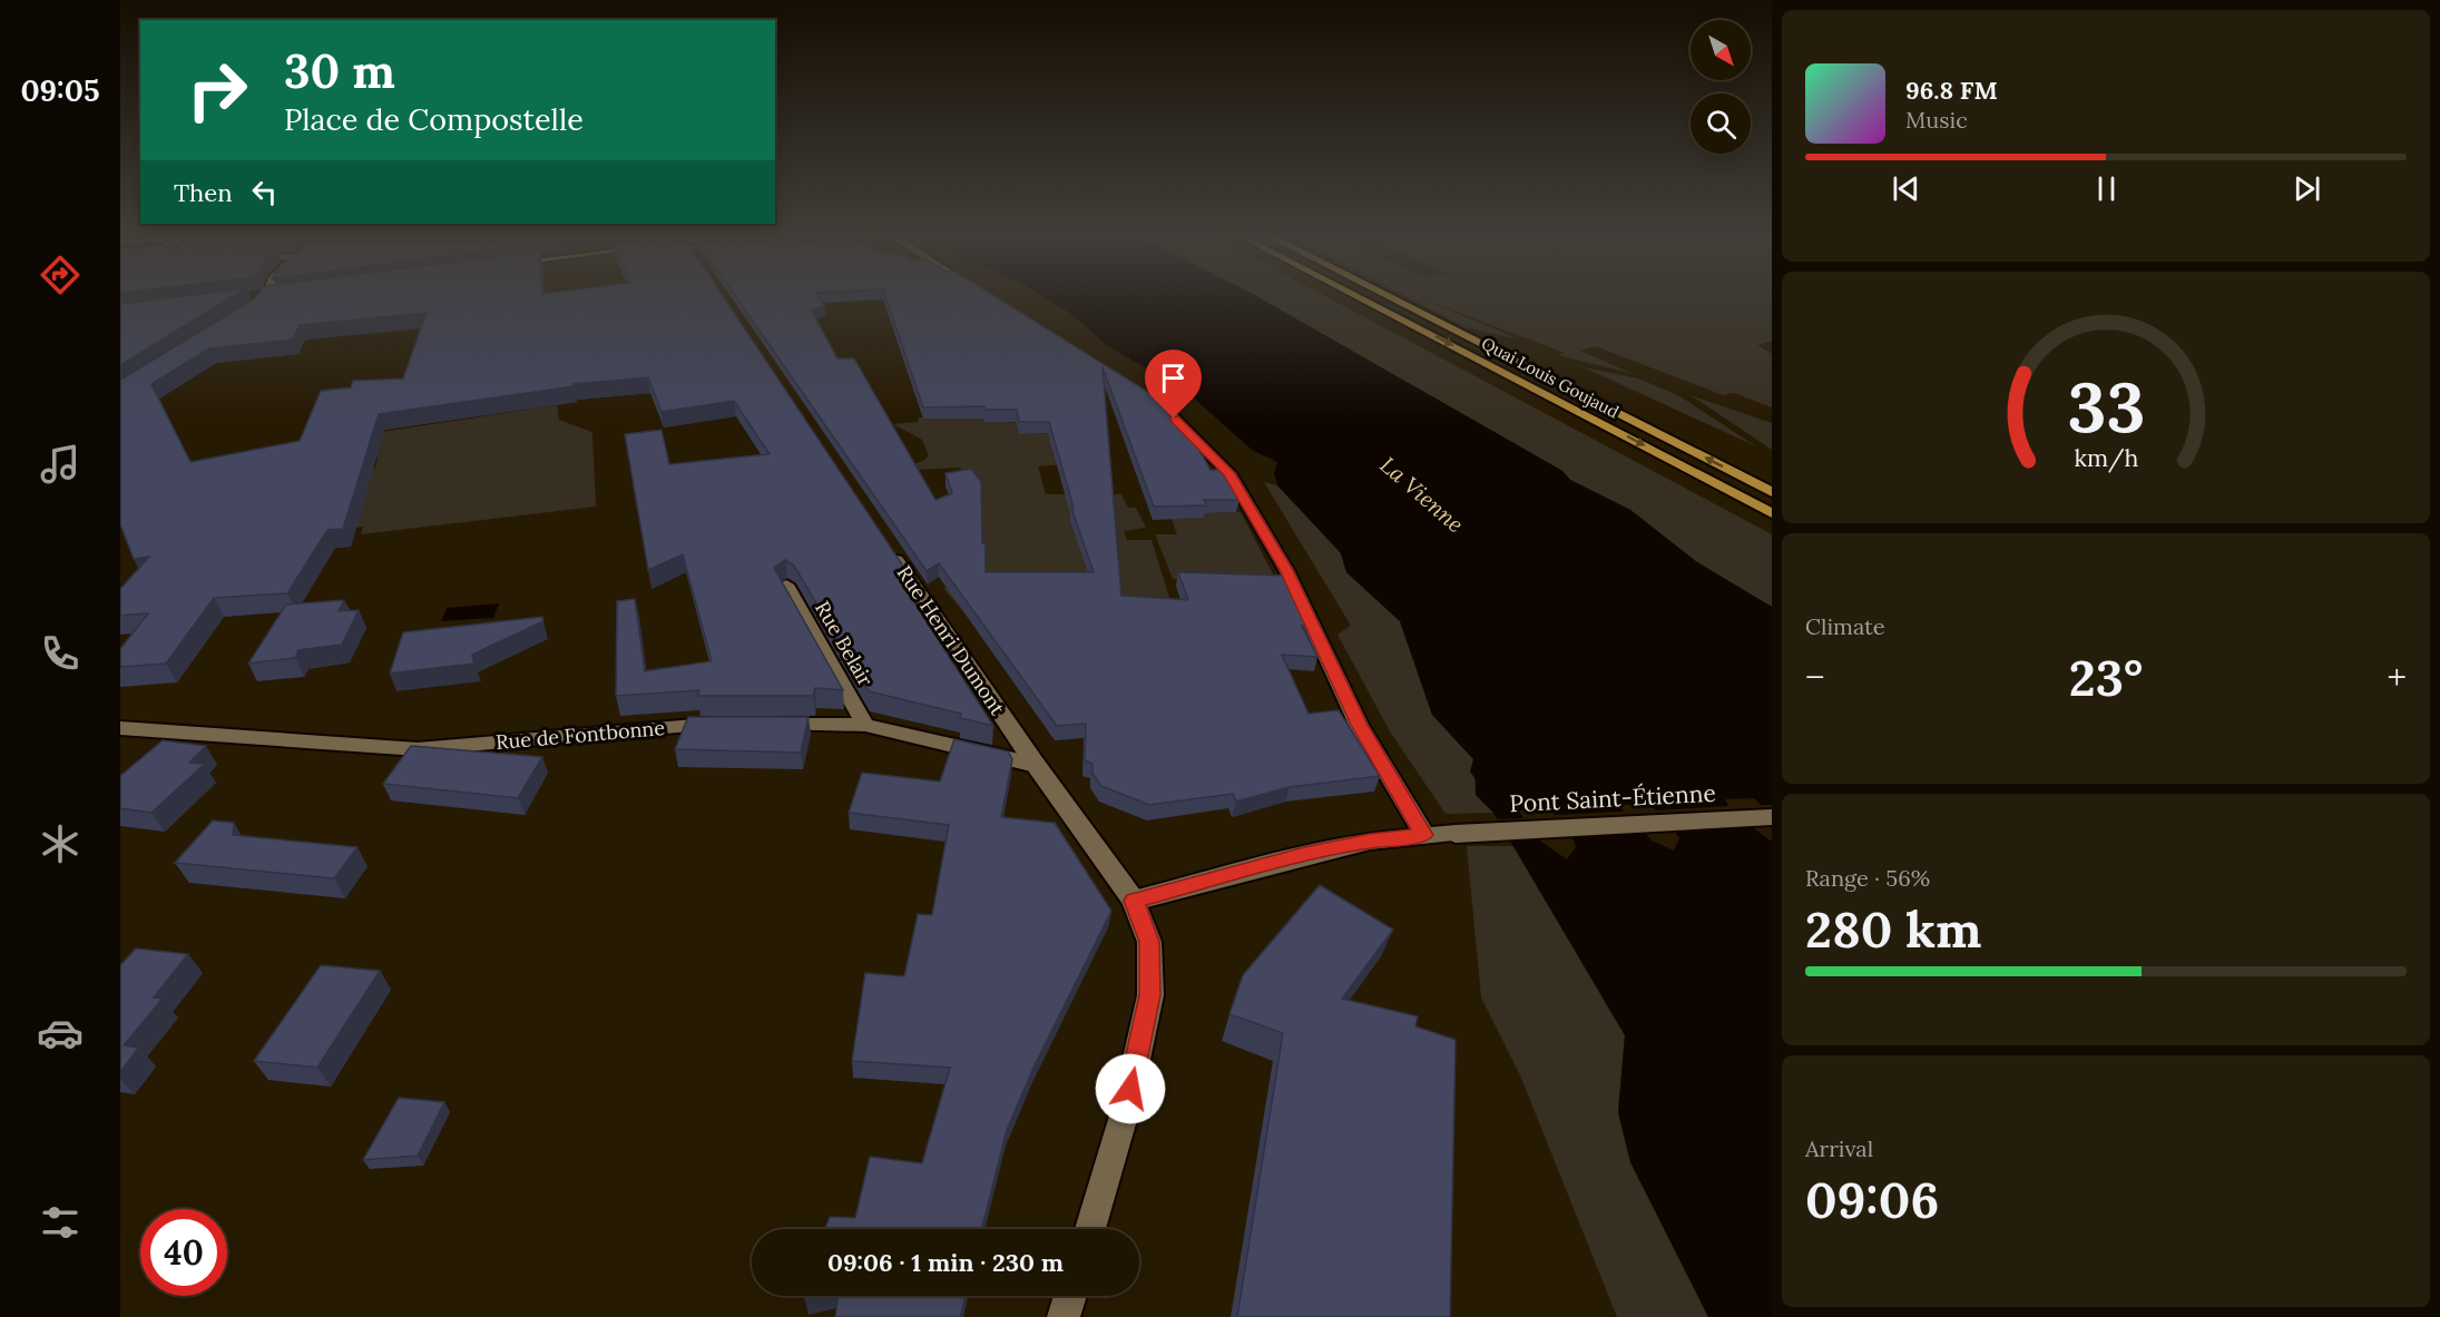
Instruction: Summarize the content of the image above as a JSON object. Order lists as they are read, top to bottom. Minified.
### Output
{"streets":{"main road":["Quai Louis Goujaud"],"street":["Rue Henri Dumont","Rue Belair","Rue de Fontbonne","Pont Saint-Étienne"]},"crossings":[["Rue Henri Dumont","Pont Saint-Étienne"]],"water":["La Vienne"],"north":"bottom right","page":{"tabs":"09:05","turn":["30 m","Place de Compostelle"],"song":["96.8 FM","Music"],"then":"Then","tile":["Climate",["Range · 56%","280 km"],["Arrival","09:06"]],"heat":["−","23°","+"],"limit":"40","trip":"09:06 · 1 min · 230 m","gauge":["33","km/h"]}}
